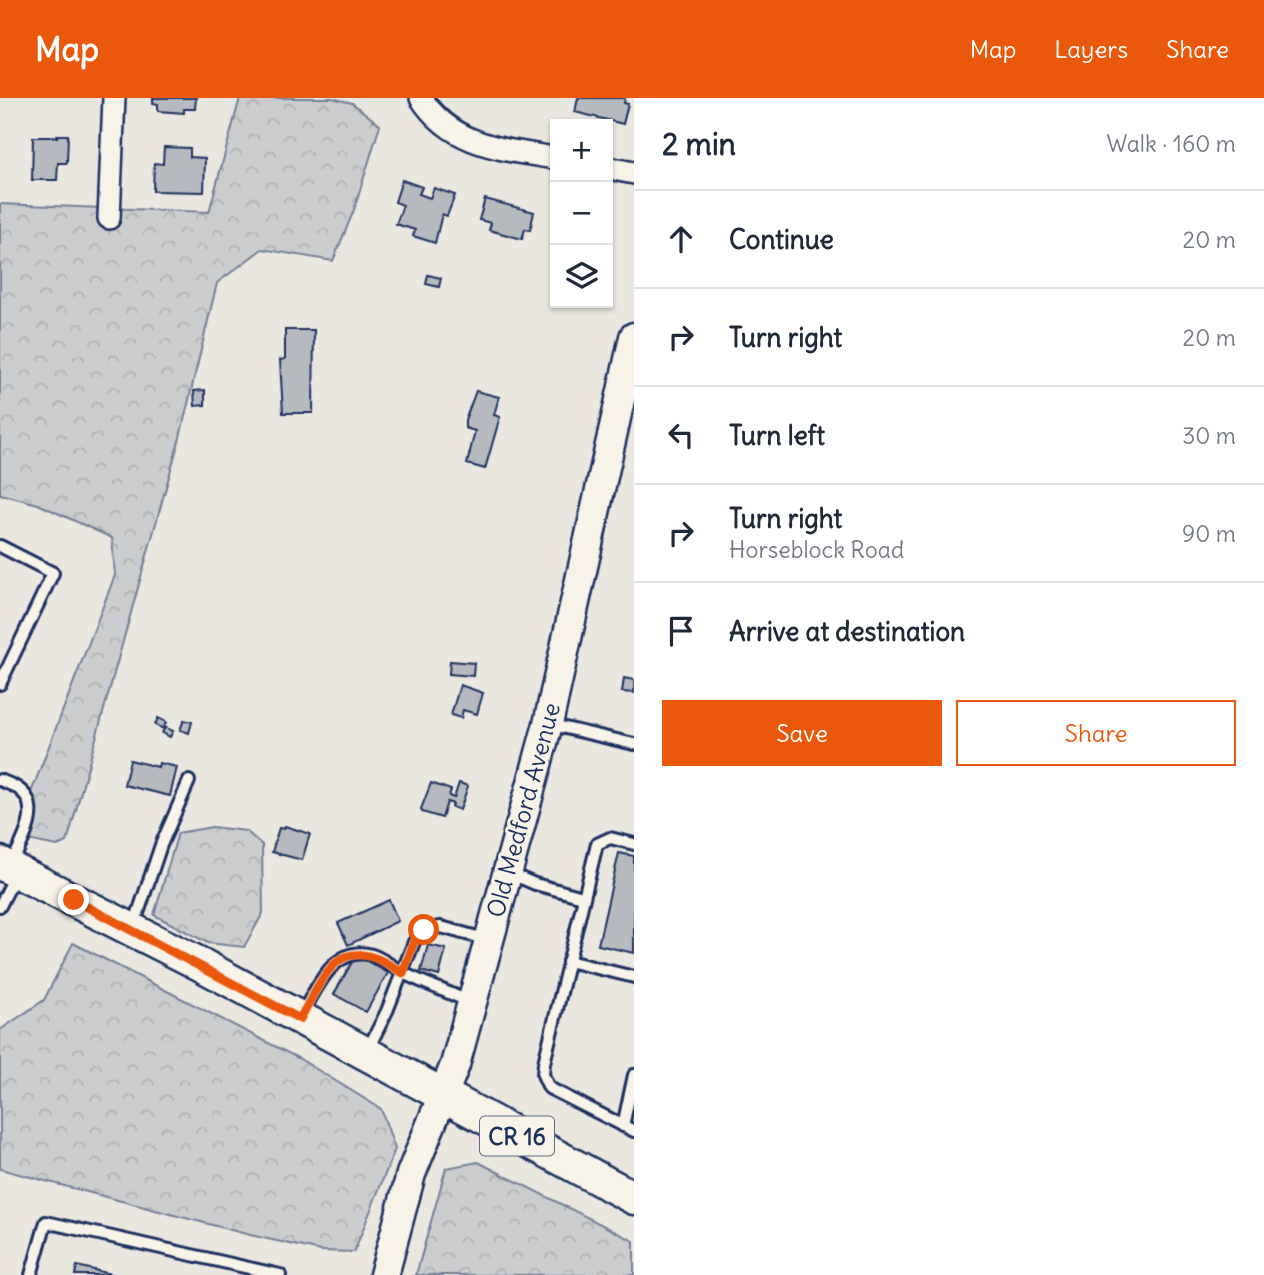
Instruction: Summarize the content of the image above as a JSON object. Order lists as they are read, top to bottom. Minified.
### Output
{"streets":{"main road":["CR 16"],"street":["Old Medford Avenue"]},"crossings":[["Old Medford Avenue","CR 16"]],"page":{"header":"Map","nav":["Map","Layers","Share"],"heading":["2 min","Walk · 160 m"],"map_buttons":["+","−"],"list":[["Continue","20 m"],["Turn right","20 m"],["Turn left","30 m"],["Turn right","Horseblock Road","90 m"],"Arrive at destination"],"buttons":["Save","Share"]}}
